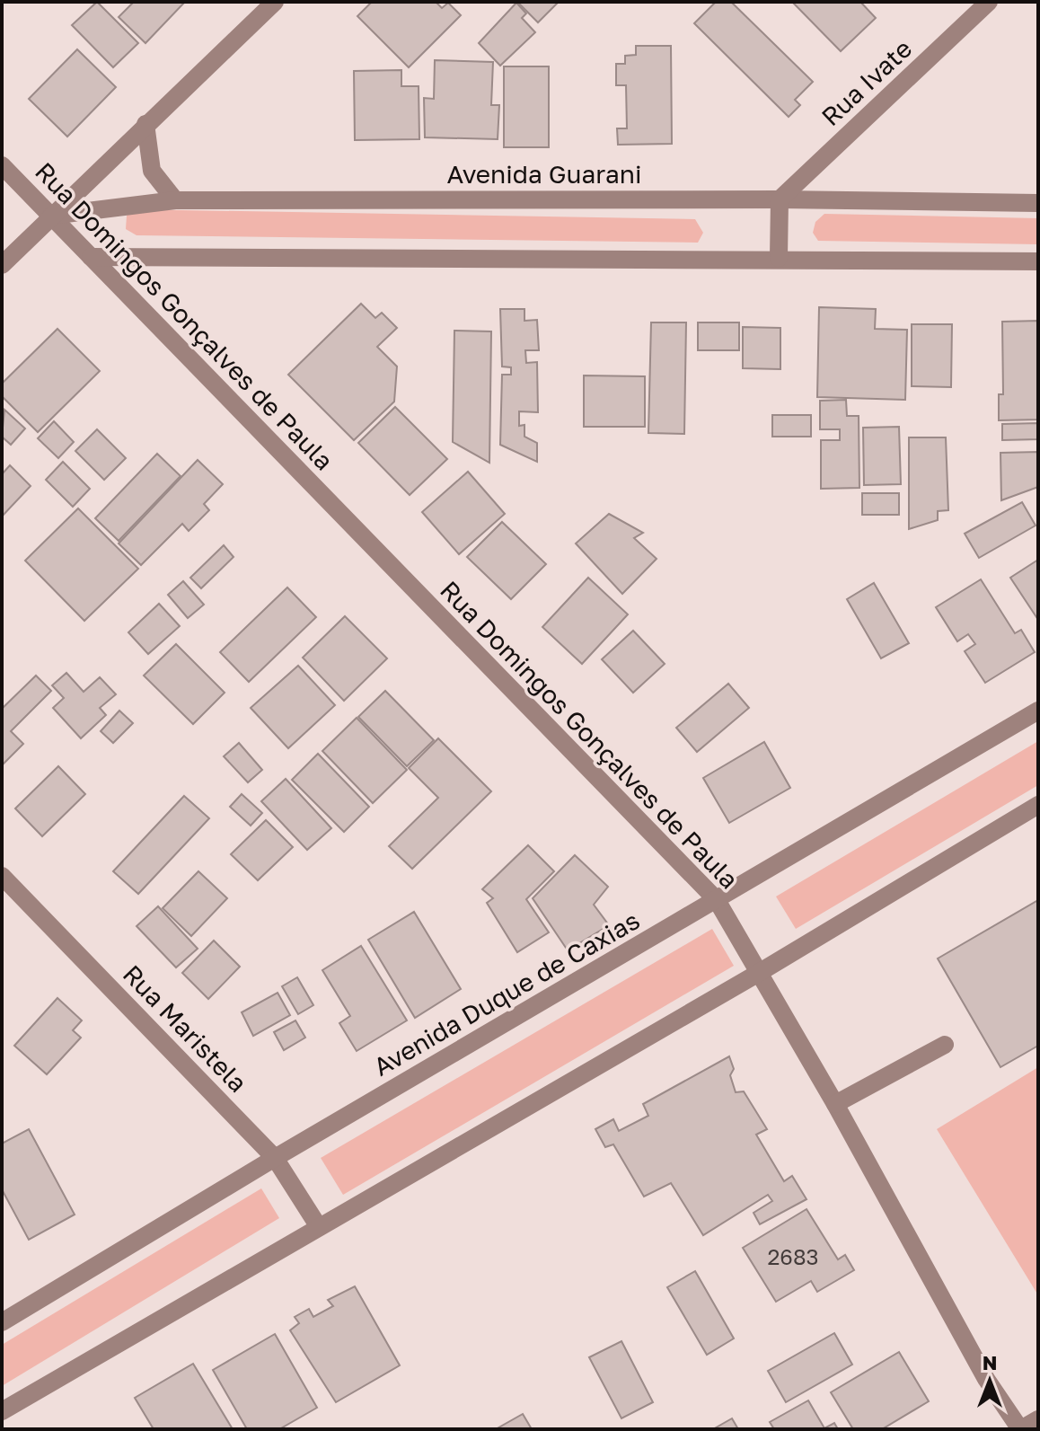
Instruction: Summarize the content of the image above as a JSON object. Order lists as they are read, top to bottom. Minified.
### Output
{"streets":{"street":["Rua Ivate","Avenida Guarani","Rua Domingos Gonçalves de Paula","Avenida Duque de Caxias","Rua Maristela"]},"crossings":[["Rua Ivate","Avenida Guarani"],["Avenida Guarani","Rua Domingos Gonçalves de Paula"],["Rua Domingos Gonçalves de Paula","Avenida Duque de Caxias"],["Avenida Duque de Caxias","Rua Maristela"]],"house_numbers":["2683"],"north":"top"}
